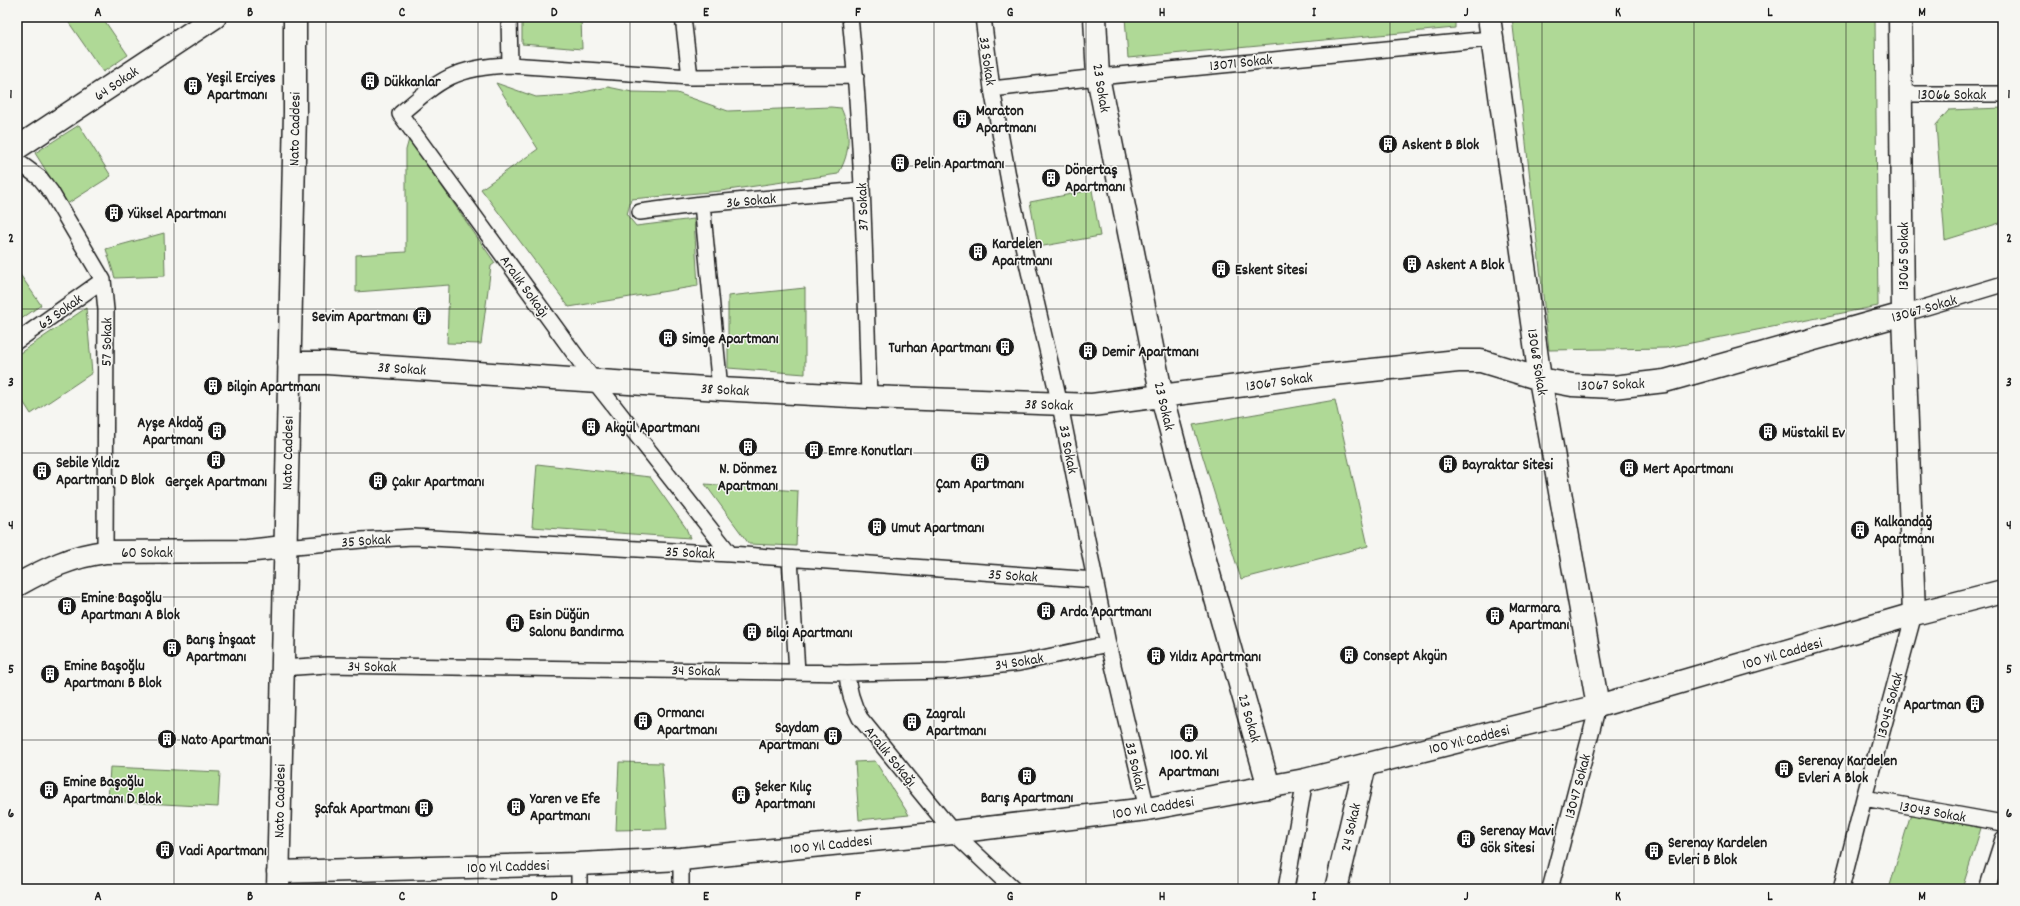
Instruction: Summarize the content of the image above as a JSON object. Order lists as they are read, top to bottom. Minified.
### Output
{"streets":{"street":["64 Sokak","23 Sokak","Nato Caddesi","13065 Sokak","13067 Sokak","13068 Sokak","38 Sokak","60 Sokak","100 Yıl Caddesi","24 Sokak"],"lane":["33 Sokak","13071 Sokak","13066 Sokak","36 Sokak","37 Sokak","Aralık Sokağı","63 Sokak","57 Sokak","35 Sokak","34 Sokak","13045 Sokak","13047 Sokak","13043 Sokak"]},"crossings":[["33 Sokak","13071 Sokak"],["33 Sokak","38 Sokak"],["33 Sokak","35 Sokak"],["33 Sokak","100 Yıl Caddesi"],["33 Sokak","34 Sokak"],["13071 Sokak","23 Sokak"],["13071 Sokak","13068 Sokak"],["23 Sokak","13067 Sokak"],["23 Sokak","38 Sokak"],["23 Sokak","100 Yıl Caddesi"],["13066 Sokak","13065 Sokak"],["Nato Caddesi","38 Sokak"],["Nato Caddesi","35 Sokak"],["Nato Caddesi","60 Sokak"],["Nato Caddesi","100 Yıl Caddesi"],["Nato Caddesi","34 Sokak"],["36 Sokak","37 Sokak"],["37 Sokak","38 Sokak"],["13065 Sokak","13067 Sokak"],["13065 Sokak","100 Yıl Caddesi"],["13065 Sokak","13045 Sokak"],["Aralık Sokağı","38 Sokak"],["Aralık Sokağı","35 Sokak"],["Aralık Sokağı","100 Yıl Caddesi"],["Aralık Sokağı","34 Sokak"],["13067 Sokak","13068 Sokak"],["13067 Sokak","38 Sokak"],["63 Sokak","57 Sokak"],["57 Sokak","60 Sokak"],["13068 Sokak","100 Yıl Caddesi"],["13068 Sokak","13047 Sokak"],["35 Sokak","60 Sokak"],["100 Yıl Caddesi","13045 Sokak"],["100 Yıl Caddesi","13047 Sokak"],["100 Yıl Caddesi","24 Sokak"],["13045 Sokak","13043 Sokak"]],"places":{"building":["Dükkanlar","Yeşil Erciyes Apartmanı","Maraton Apartmanı","Askent B Blok","Pelin Apartmanı","Dönertaş Apartmanı","Yüksel Apartmanı","Kardelen Apartmanı","Askent A Blok","Eskent Sitesi","Sevim Apartmanı","Simge Apartmanı","Turhan Apartmanı","Demir Apartmanı","Bilgin Apartmanı","Akgül Apartmanı","Ayşe Akdağ Apartmanı","Müstakil Ev","N. Dönmez Apartmanı","Emre Konutları","Gerçek Apartmanı","Çam Apartmanı","Bayraktar Sitesi","Mert Apartmanı","Sebile Yıldız Apartmanı D Blok","Çakır Apartmanı","Umut Apartmanı","Kalkandağ Apartmanı","Emine Başoğlu Apartmanı A Blok","Arda Apartmanı","Marmara Apartmanı","Esin Düğün Salonu Bandırma","Bilgi Apartmanı","Barış İnşaat Apartmanı","Consept Akgün","Yıldız Apartmanı","Emine Başoğlu Apartmanı B Blok","Apartman","Ormancı Apartmanı","Zagralı Apartmanı","100. Yıl Apartmanı","Saydam Apartmanı","Nato Apartmanı","Serenay Kardelen Evleri A Blok","Barış Apartmanı","Emine Başoğlu Apartmanı D Blok","Şeker Kılıç Apartmanı","Yaren ve Efe Apartmanı","Şafak Apartmanı","Serenay Mavi Gök Sitesi","Vadi Apartmanı","Serenay Kardelen Evleri B Blok"]},"grid":{"columns":["A","B","C","D","E","F","G","H","I","J","K","L","M"],"rows":["1","2","3","4","5","6"]}}
